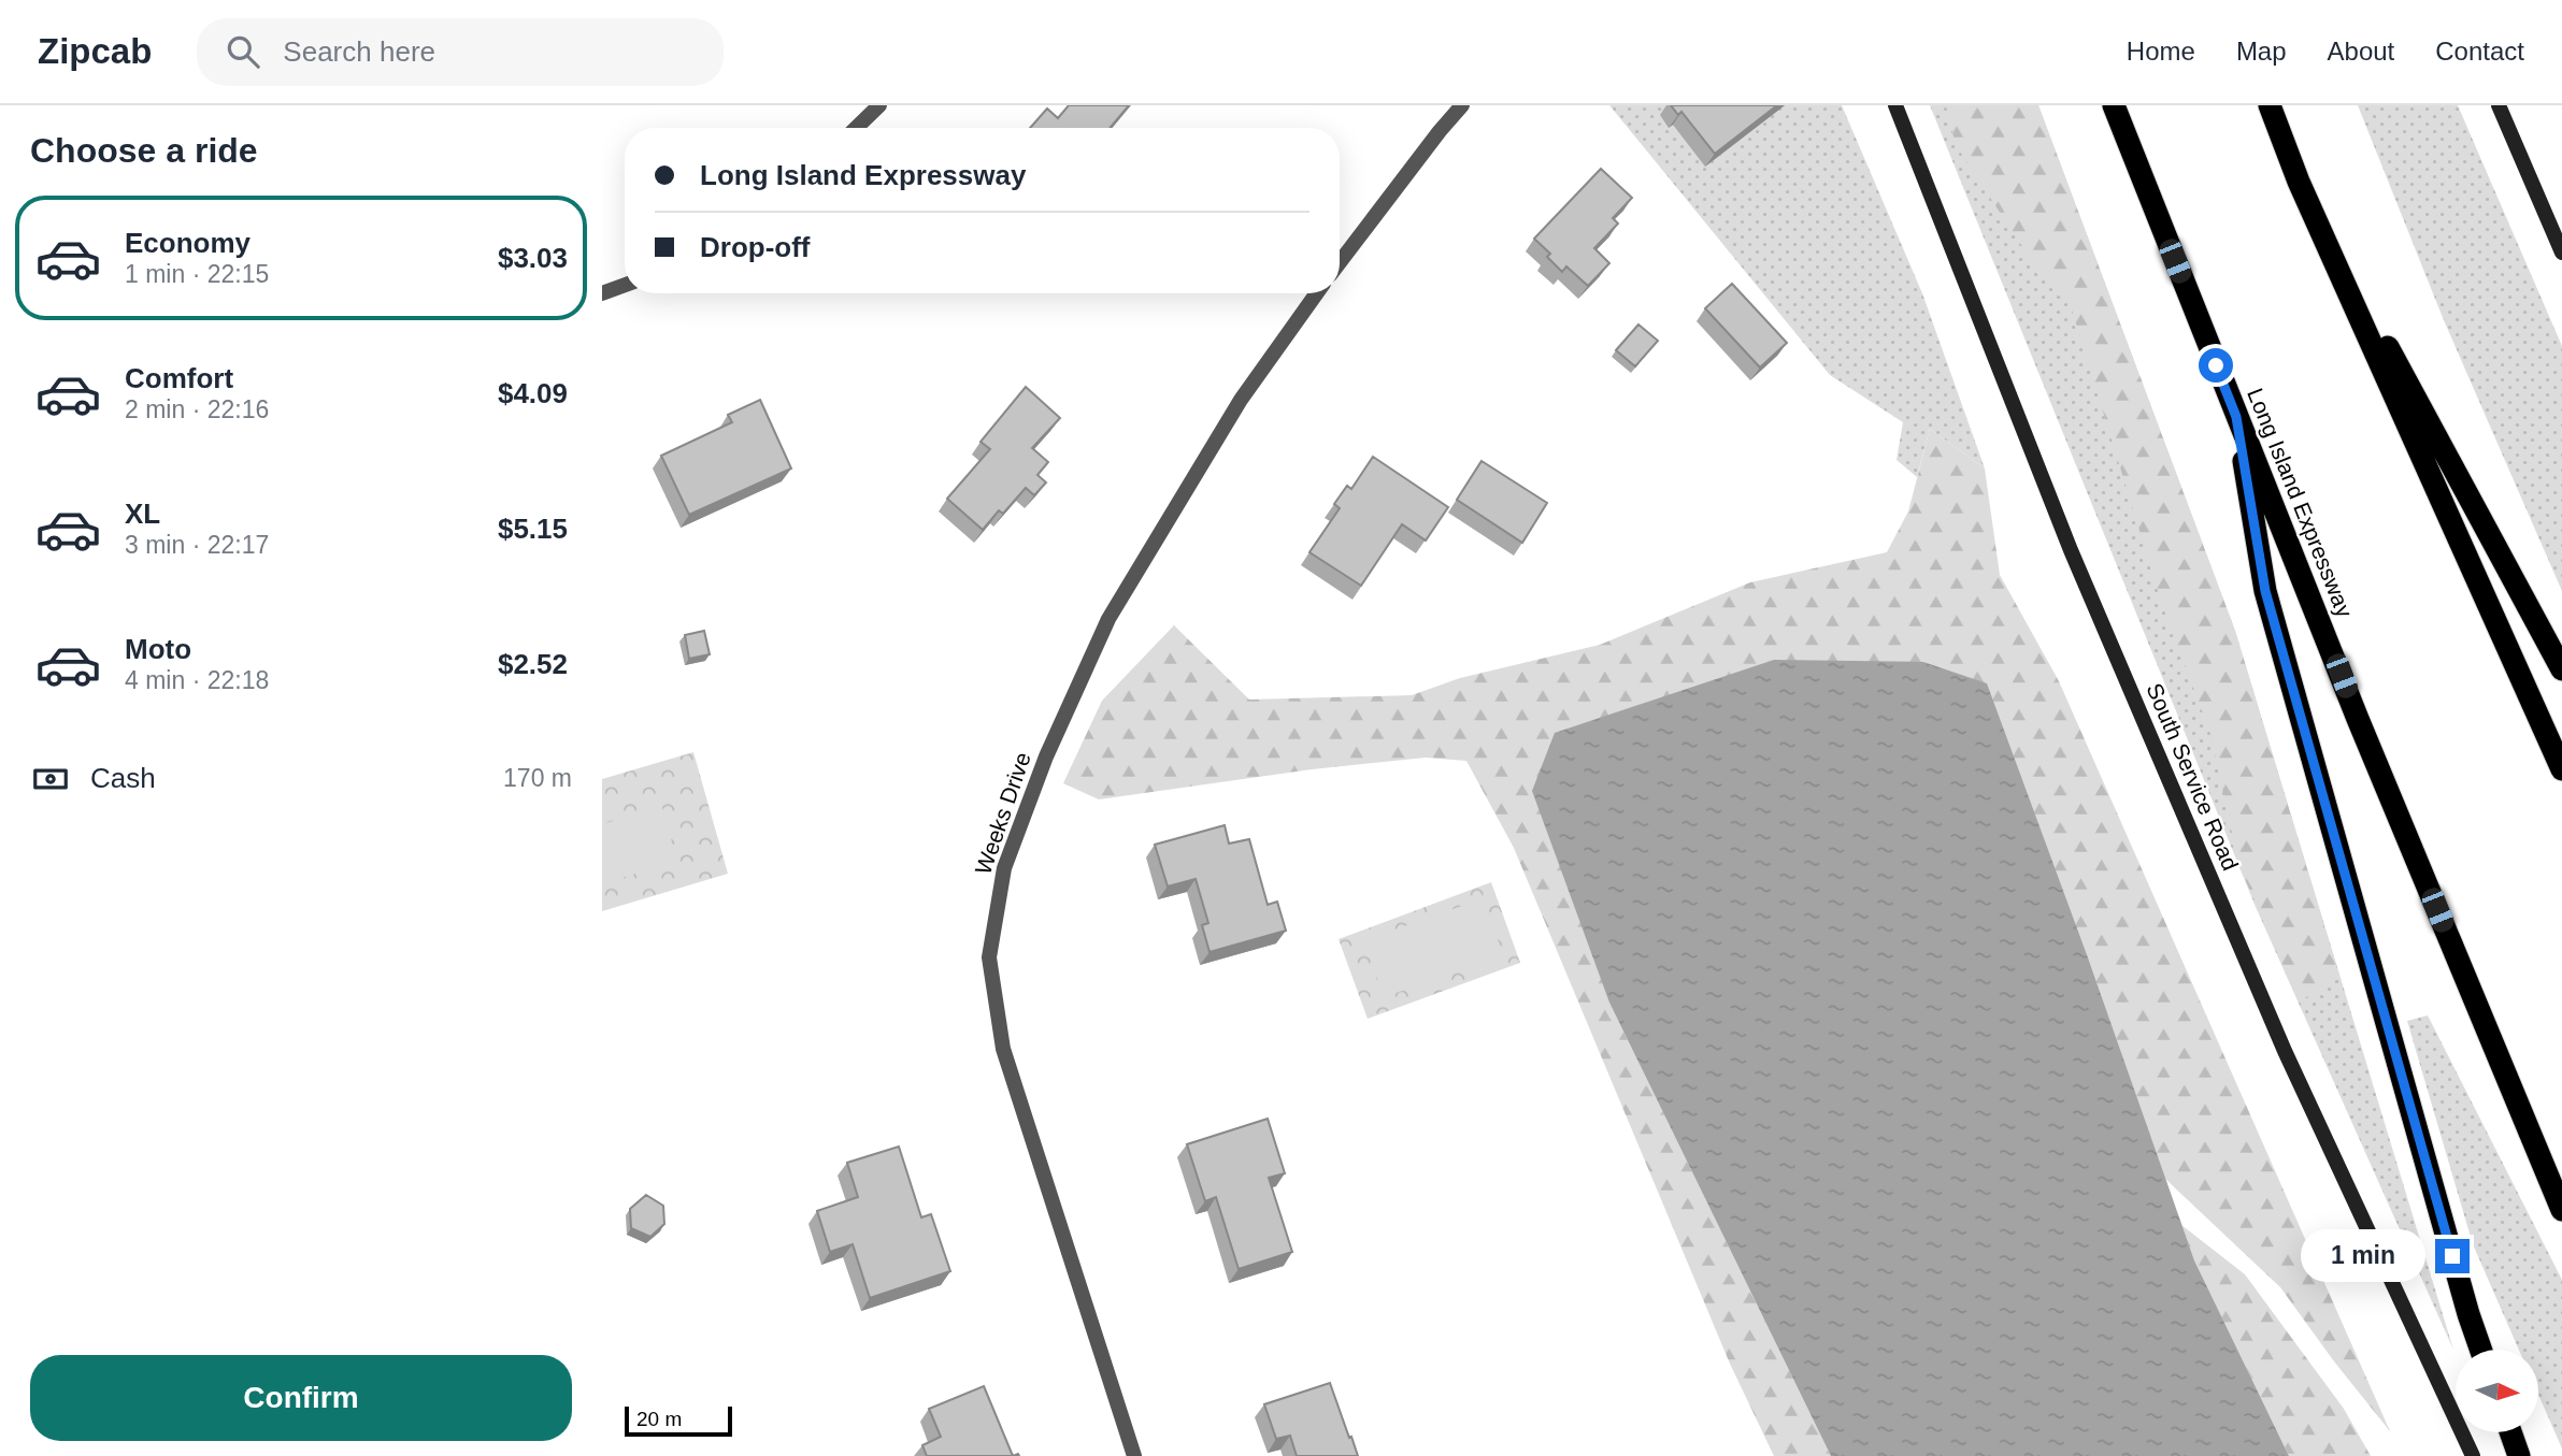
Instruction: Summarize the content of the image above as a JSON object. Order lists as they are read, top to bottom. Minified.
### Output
{"streets":{"highway":["Long Island Expressway"],"main road":["South Service Road"],"street":["Weeks Drive"]},"scale_bar":"20 m","north":"right","page":{"header":"Zipcab","search":"Search here","nav":["Home","Map","About","Contact"],"heading":"Choose a ride","banner":["Long Island Expressway","Drop-off"],"list":[{"name":"Economy","note":"1 min · 22:15","value":"$3.03"},{"name":"Comfort","note":"2 min · 22:16","value":"$4.09"},{"name":"XL","note":"3 min · 22:17","value":"$5.15"},{"name":"Moto","note":"4 min · 22:18","value":"$2.52"}],"pay":["Cash","170 m"],"bubble":"1 min","buttons":"Confirm","scale":"20 m"}}
